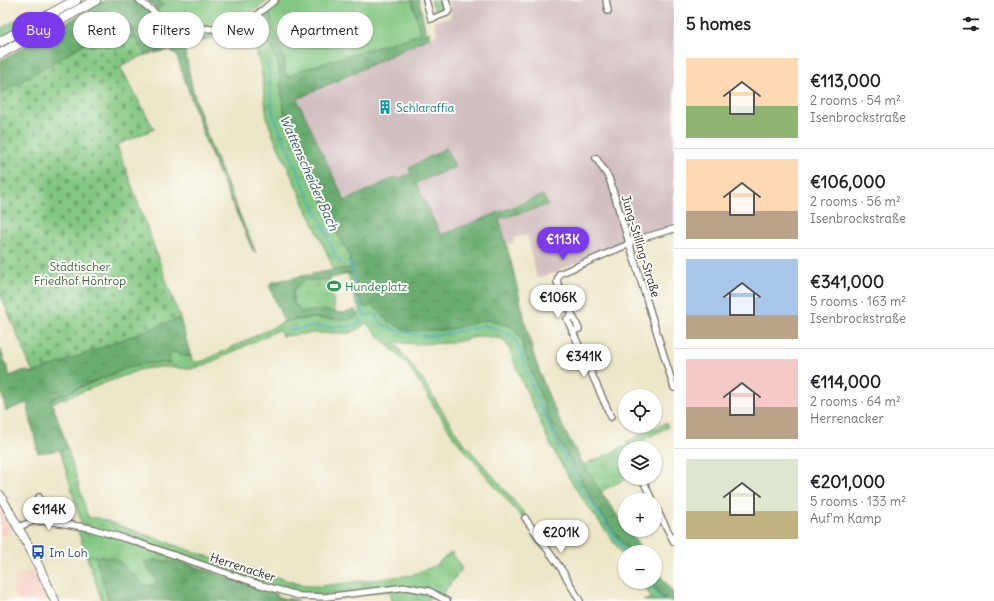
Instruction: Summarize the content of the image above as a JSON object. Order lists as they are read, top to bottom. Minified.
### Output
{"streets":{"street":["Jung-Stilling-Straße","Herrenacker"]},"water":["Wattenscheider Bach"],"parks":["Städtischer Friedhof Höntrop"],"places":{"building":["Schlaraffia"],"sports":["Hundeplatz"],"bus stop":["Im Loh"]},"page":{"heading":"5 homes","chip":["Buy","Rent","Filters","New","Apartment"],"list":[{"name":"€113,000","note":"2 rooms · 54 m² · Isenbrockstraße"},{"name":"€106,000","note":"2 rooms · 56 m² · Isenbrockstraße"},{"name":"€341,000","note":"5 rooms · 163 m² · Isenbrockstraße"},{"name":"€114,000","note":"2 rooms · 64 m² · Herrenacker"},{"name":"€201,000","note":"5 rooms · 133 m² · Auf'm Kamp"}],"price":["€113K","€106K","€341K","€114K","€201K"],"map_buttons":["+","−"]}}
